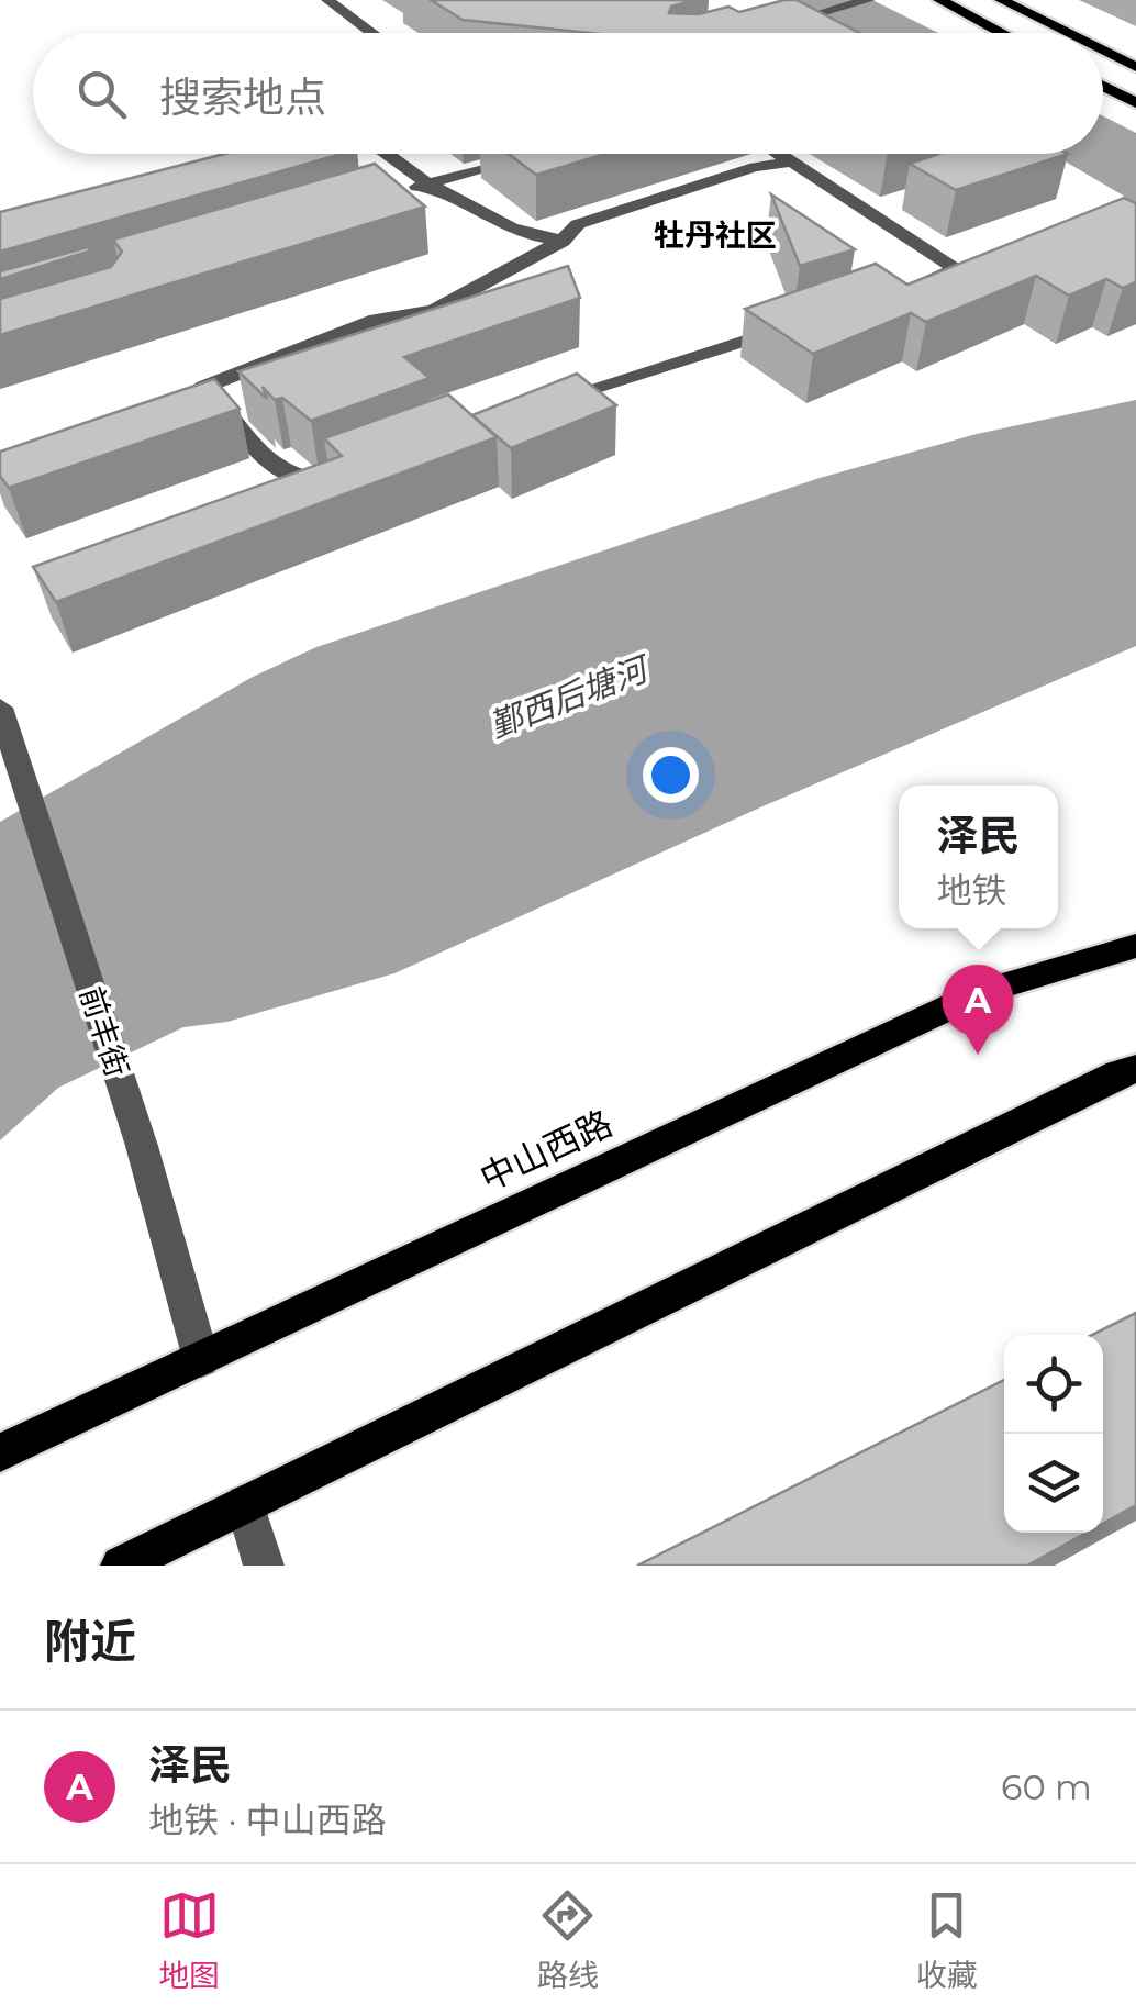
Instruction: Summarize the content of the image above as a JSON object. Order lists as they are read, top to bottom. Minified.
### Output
{"streets":{"main road":["中山西路"],"street":["前丰街"]},"crossings":[["前丰街","中山西路"]],"districts":["牡丹社区"],"water":["鄞西后塘河"],"page":{"search":"搜索地点","popup":["泽民","地铁"],"pins":"A","heading":"附近","list":[{"mark":"A","name":"泽民","note":"地铁 · 中山西路","value":"60 m"}],"nav":["地图","路线","收藏"]}}
